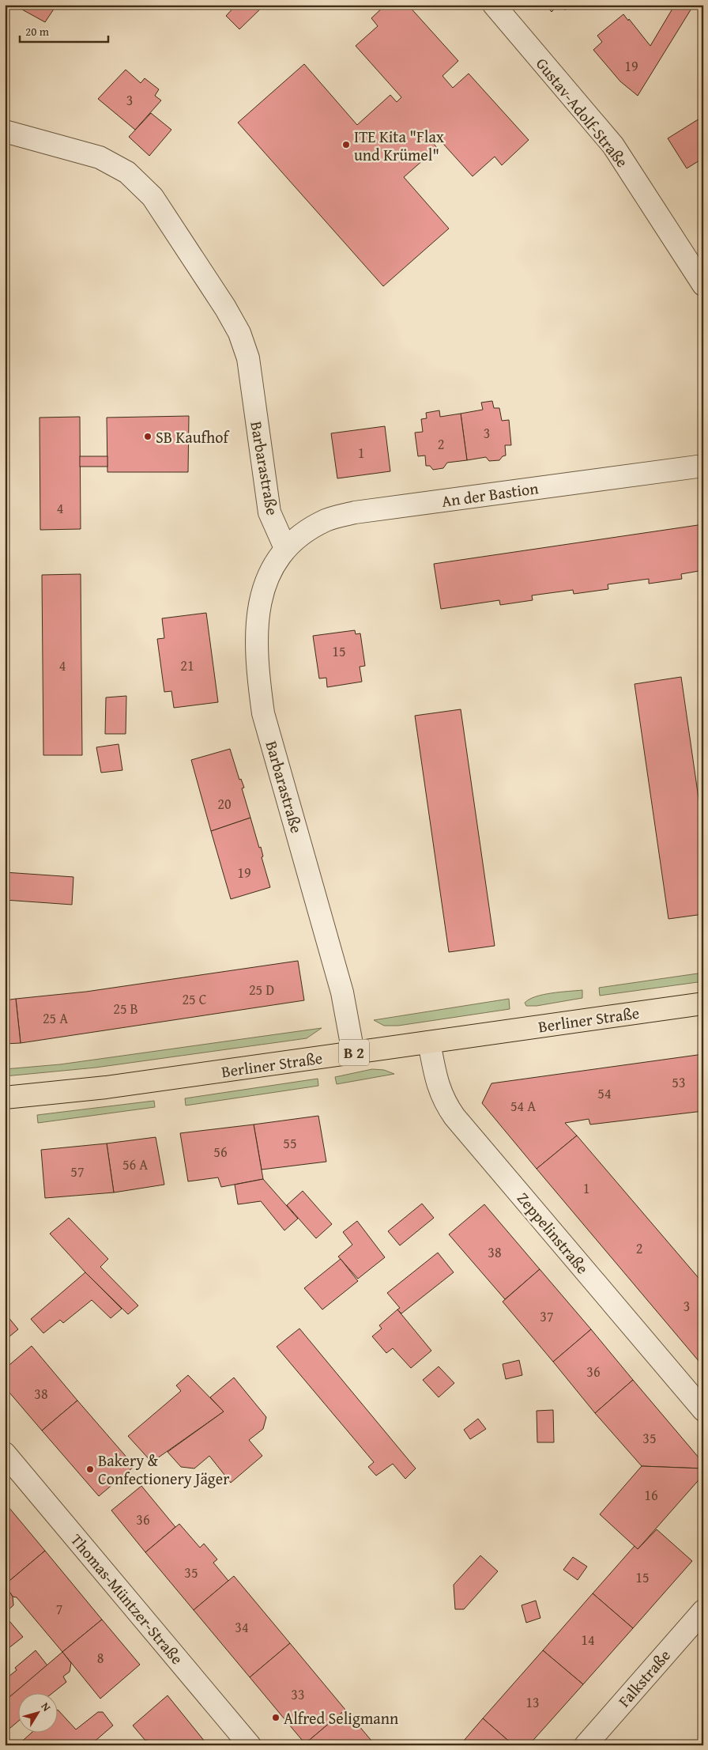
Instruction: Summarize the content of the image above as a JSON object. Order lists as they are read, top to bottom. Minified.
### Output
{"streets":{"main road":["Berliner Straße","B 2"],"street":["Gustav-Adolf-Straße","Barbarastraße","An der Bastion","Zeppelinstraße","Thomas-Müntzer-Straße","Falkstraße"]},"crossings":[["Barbarastraße","An der Bastion"],["Barbarastraße","Berliner Straße"],["Berliner Straße","Zeppelinstraße"]],"places":["ITE Kita \"Flax und Krümel\"","SB Kaufhof","Bakery & Confectionery Jäger","Alfred Seligmann"],"house_numbers":["19","3","3","2","1","4","15","4","21","20","19","25 D","25 C","25 B","25 A","53","54","54 A","55","56","56 A","57","1","2","38","3","37","36","38","35","16","36","35","15","7","34","14","8","33","13"],"scale_bar":"20 m","north":"top right"}
